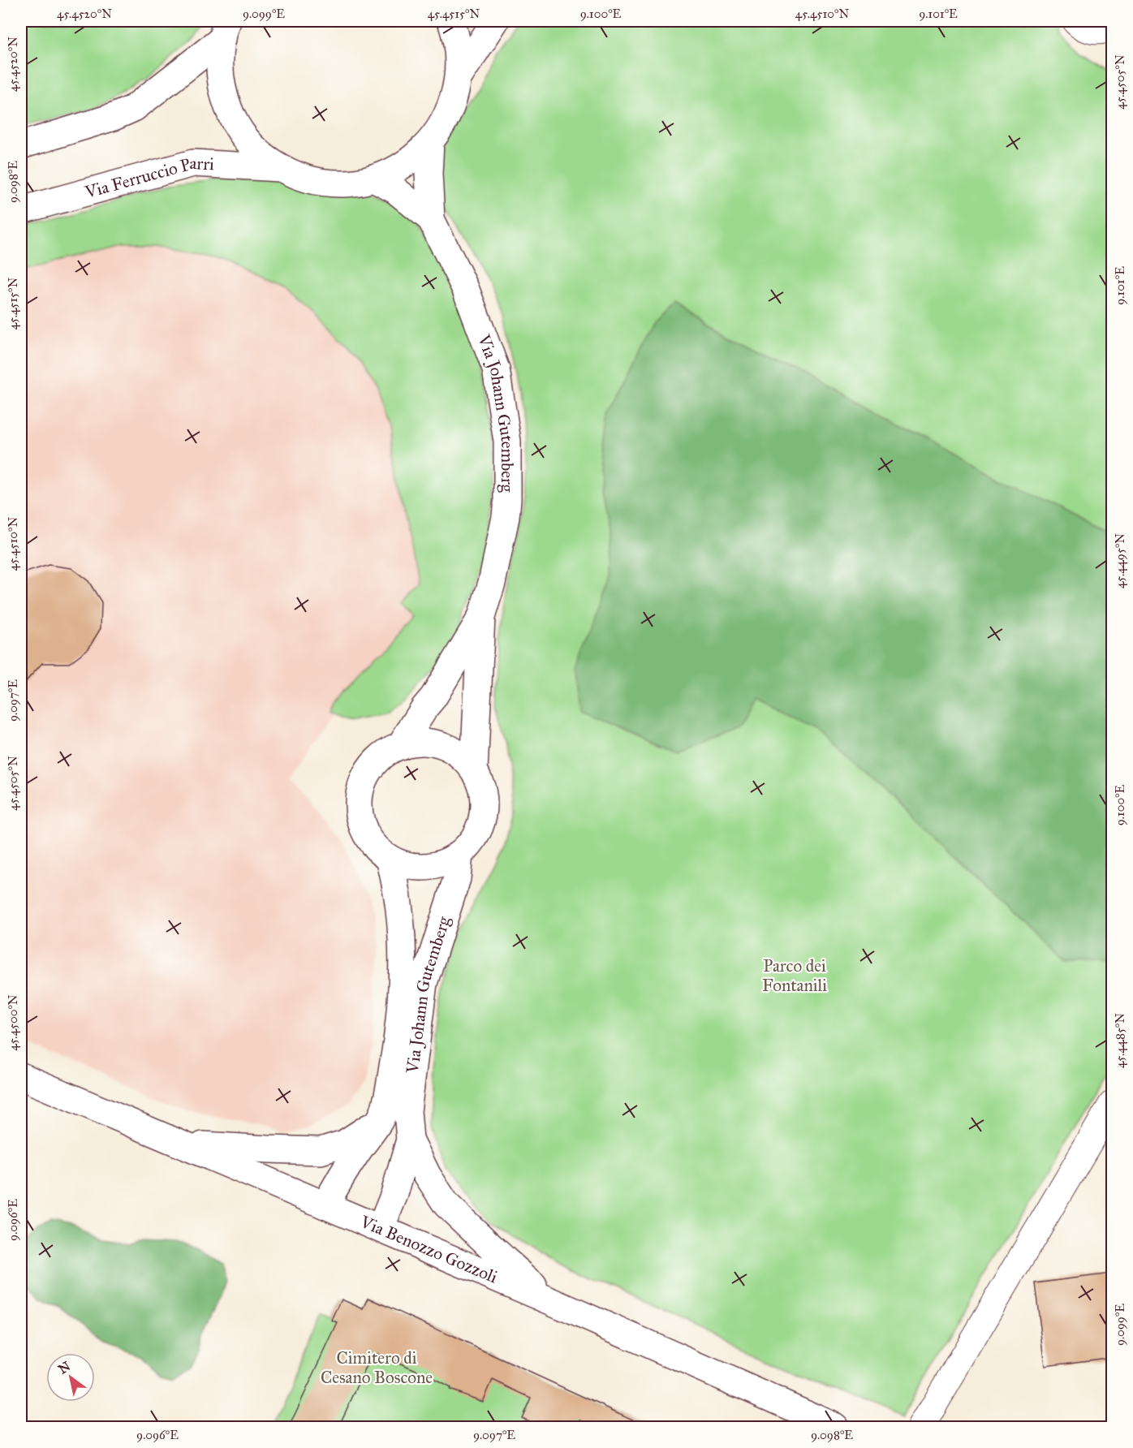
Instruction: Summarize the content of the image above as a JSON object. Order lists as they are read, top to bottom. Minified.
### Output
{"streets":{"street":["Via Ferruccio Parri","Via Johann Gutemberg","Via Benozzo Gozzoli"]},"crossings":[["Via Ferruccio Parri","Via Johann Gutemberg"],["Via Johann Gutemberg","Via Benozzo Gozzoli"]],"parks":["Parco dei Fontanili","Cimitero di Cesano Boscone"],"north":"top left","coordinates":["45.4520°N","9.099°E","45.4515°N","9.100°E","45.4510°N","9.101°E","45.4505°N","9.098°E","45.4495°N","9.097°E","45.4500°N","45.4485°N","9.096°E"]}
